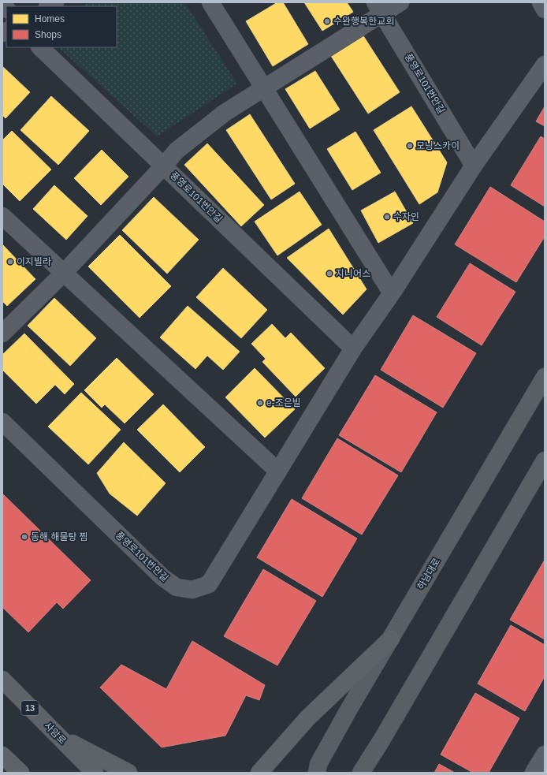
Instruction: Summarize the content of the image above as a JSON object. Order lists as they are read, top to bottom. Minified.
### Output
{"streets":{"main road":["하남대로","13","사암로"],"street":["풍영로101번안길"]},"places":["수완행복한교회","모닝스카이","수자인","이지빌라","지니어스","e-조은빌","동해 해물탕 찜"],"legend":["Homes","Shops"]}
